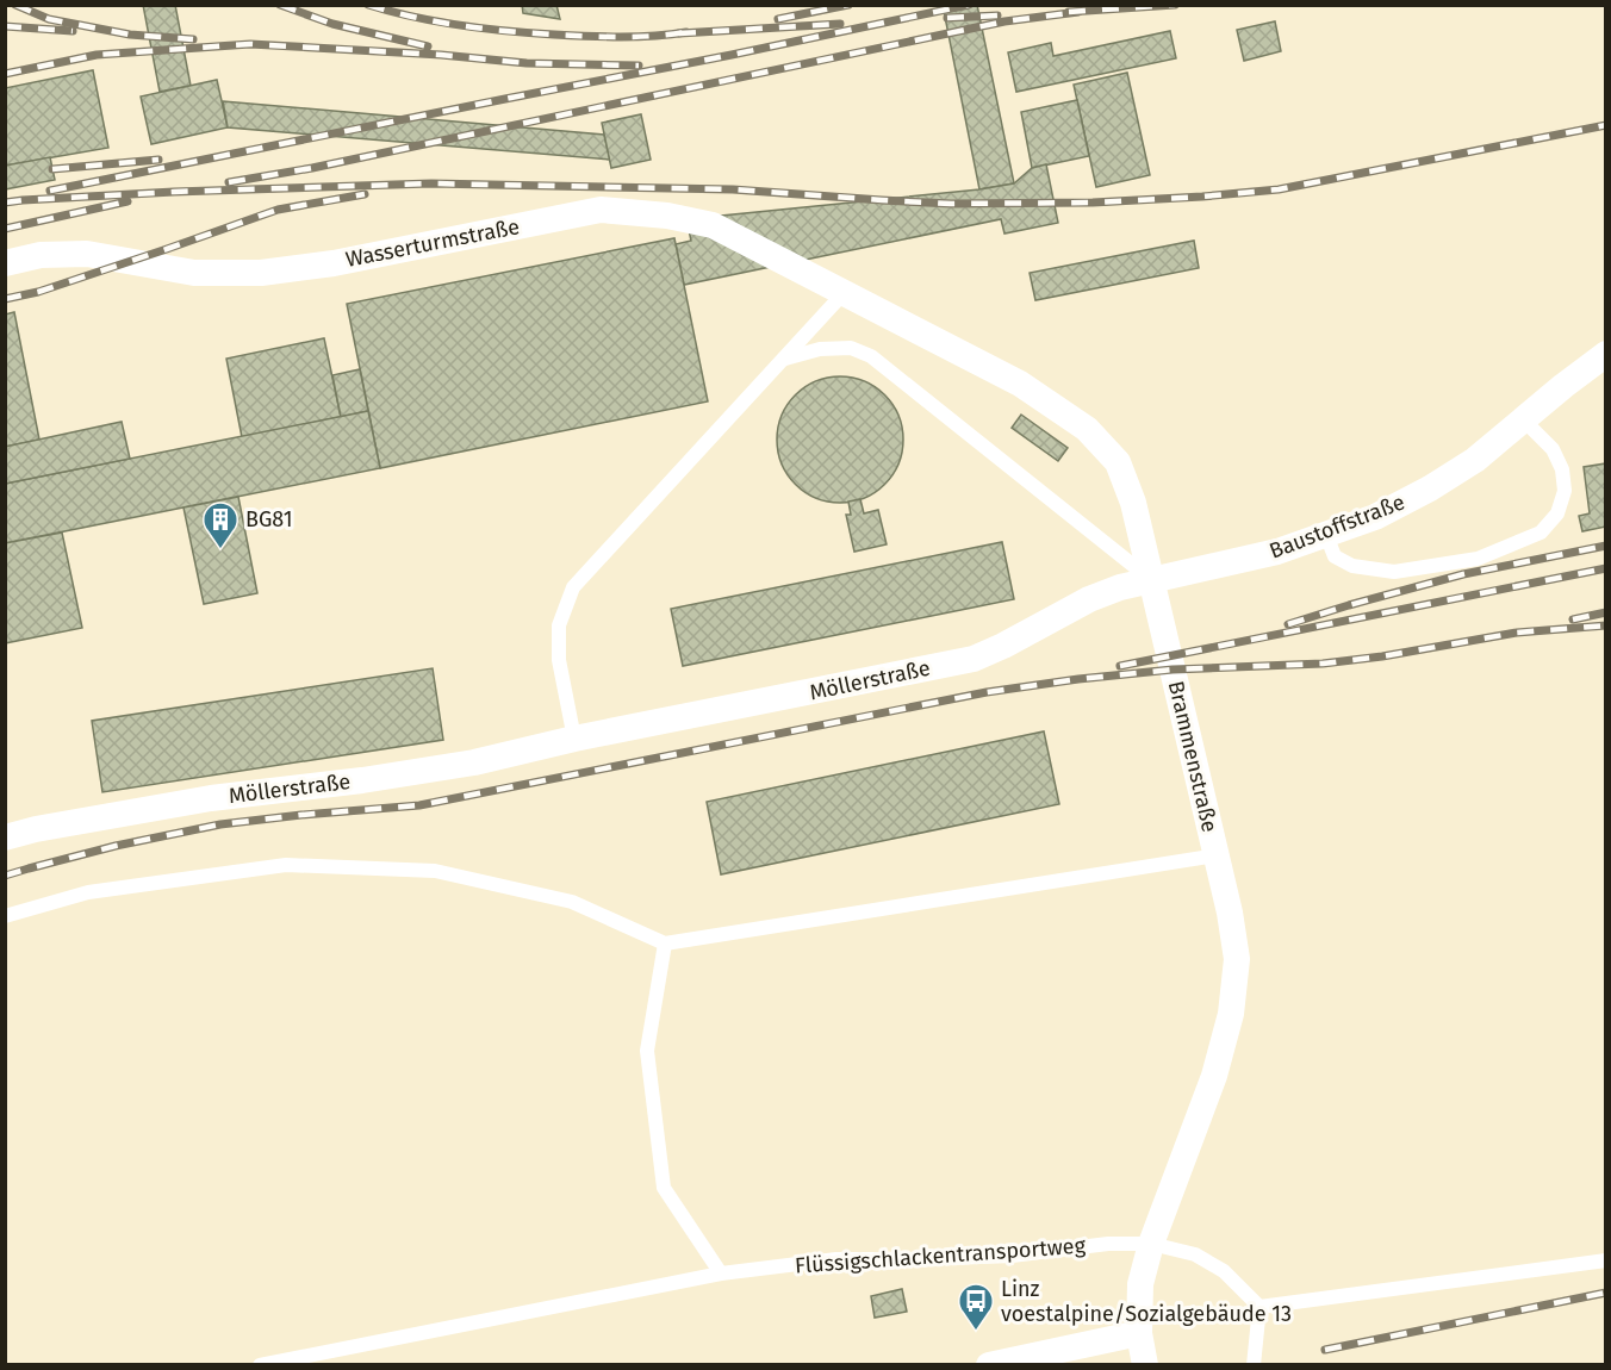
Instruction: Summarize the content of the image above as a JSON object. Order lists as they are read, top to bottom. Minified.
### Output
{"streets":{"street":["Wasserturmstraße","Baustoffstraße","Möllerstraße","Brammenstraße"],"lane":["Flüssigschlackentransportweg"]},"crossings":[["Wasserturmstraße","Brammenstraße"],["Baustoffstraße","Möllerstraße"],["Baustoffstraße","Brammenstraße"],["Möllerstraße","Brammenstraße"],["Brammenstraße","Flüssigschlackentransportweg"]],"places":{"building":["BG81"],"bus stop":["Linz voestalpine/Sozialgebäude 13"]}}
